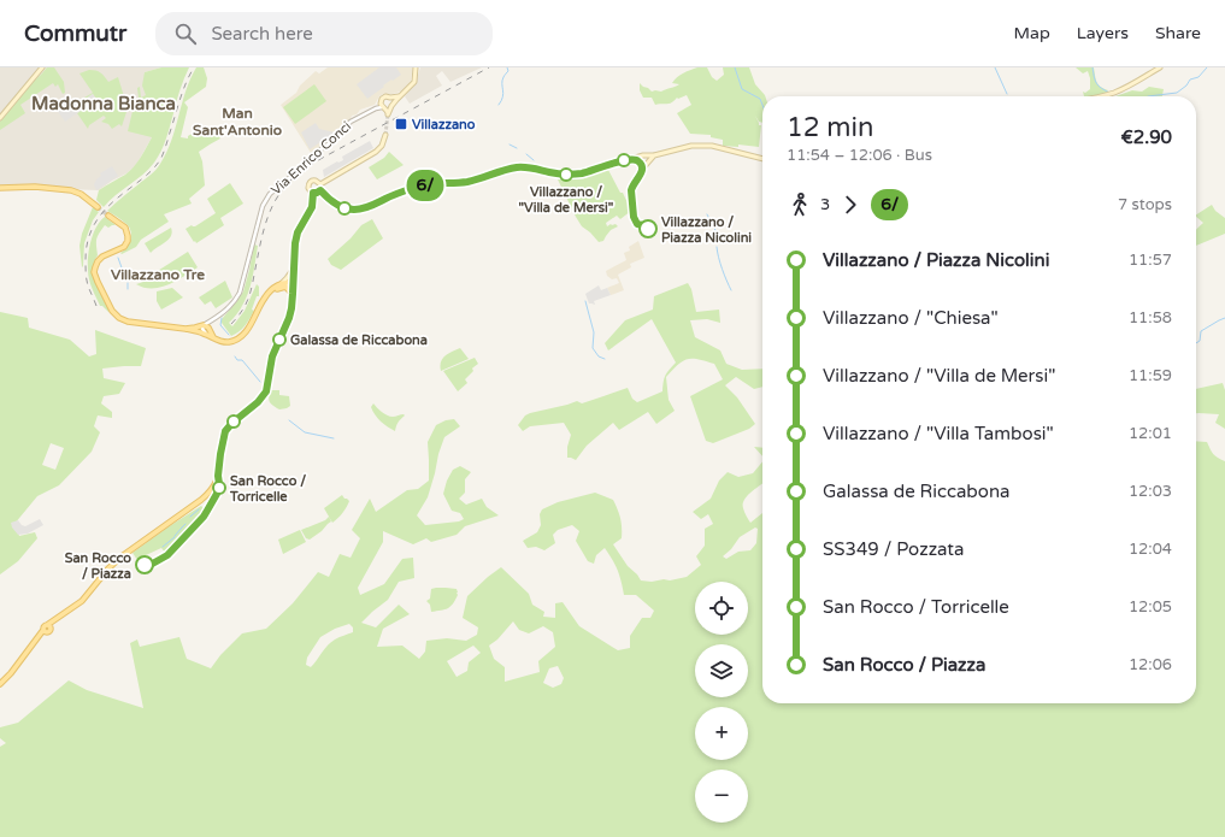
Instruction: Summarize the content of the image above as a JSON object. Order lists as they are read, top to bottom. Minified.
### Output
{"streets":{"main road":["Via Enrico Conci"]},"districts":["Madonna Bianca","Man Sant'Antonio","Villazzano Tre"],"places":{"transit":["Villazzano"],"other":["Villazzano / \"Villa de Mersi\"","Villazzano / Piazza Nicolini","Galassa de Riccabona","San Rocco / Torricelle","San Rocco / Piazza"]},"lines":["bus line 6/"],"page":{"header":"Commutr","search":"Search here","nav":["Map","Layers","Share"],"on_map":"6/","heading":["12 min","11:54 – 12:06 · Bus","€2.90"],"legs":["3","6/","7 stops"],"list":[{"name":"Villazzano / Piazza Nicolini","value":"11:57"},{"name":"Villazzano / \"Chiesa\"","value":"11:58"},{"name":"Villazzano / \"Villa de Mersi\"","value":"11:59"},{"name":"Villazzano / \"Villa Tambosi\"","value":"12:01"},{"name":"Galassa de Riccabona","value":"12:03"},{"name":"SS349 / Pozzata","value":"12:04"},{"name":"San Rocco / Torricelle","value":"12:05"},{"name":"San Rocco / Piazza","value":"12:06"}],"map_buttons":["+","−"]}}
